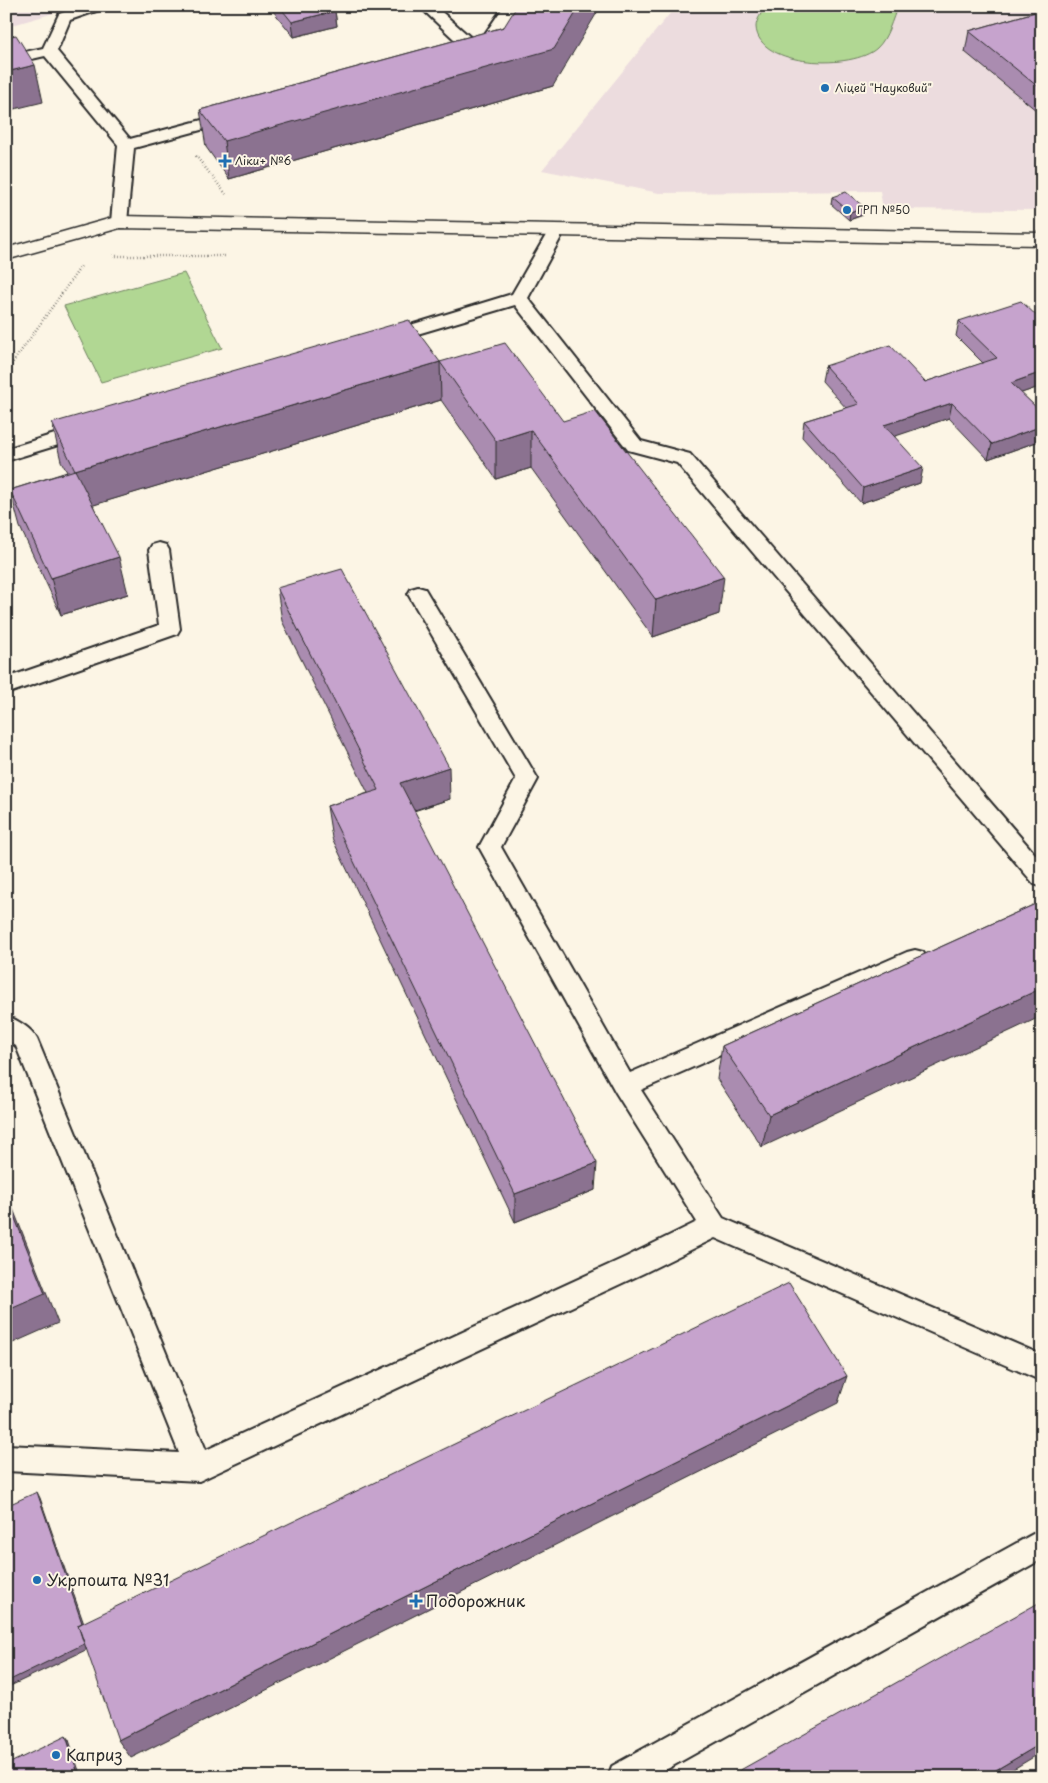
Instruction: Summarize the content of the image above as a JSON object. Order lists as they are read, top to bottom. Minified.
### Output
{"places":{"other":["Ліцей \"Науковий\"","ГРП №50","Укрпошта №31","Каприз"],"health":["Ліки+ №6","Подорожник"]}}
